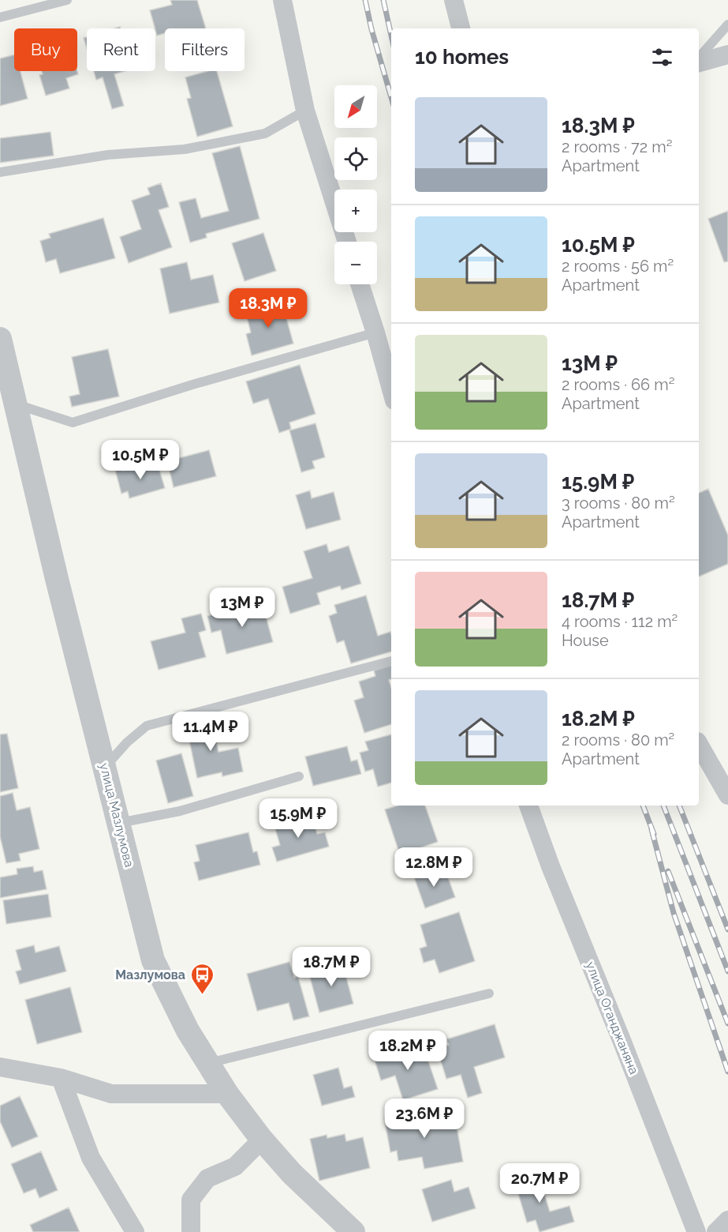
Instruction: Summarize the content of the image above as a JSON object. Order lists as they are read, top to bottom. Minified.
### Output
{"streets":{"street":["улица Мазлумова","улица Оганджаняна"]},"places":{"bus stop":["Мазлумова"]},"north":"bottom left","page":{"chip":["Buy","Rent","Filters"],"heading":"10 homes","map_buttons":["+","−"],"list":[{"name":"18.3M ₽","note":"2 rooms · 72 m² · Apartment"},{"name":"10.5M ₽","note":"2 rooms · 56 m² · Apartment"},{"name":"13M ₽","note":"2 rooms · 66 m² · Apartment"},{"name":"15.9M ₽","note":"3 rooms · 80 m² · Apartment"},{"name":"18.7M ₽","note":"4 rooms · 112 m² · House"},{"name":"18.2M ₽","note":"2 rooms · 80 m² · Apartment"}],"price":["18.3M ₽","10.5M ₽","13M ₽","11.4M ₽","15.9M ₽","12.8M ₽","18.7M ₽","18.2M ₽","23.6M ₽","20.7M ₽"]}}
